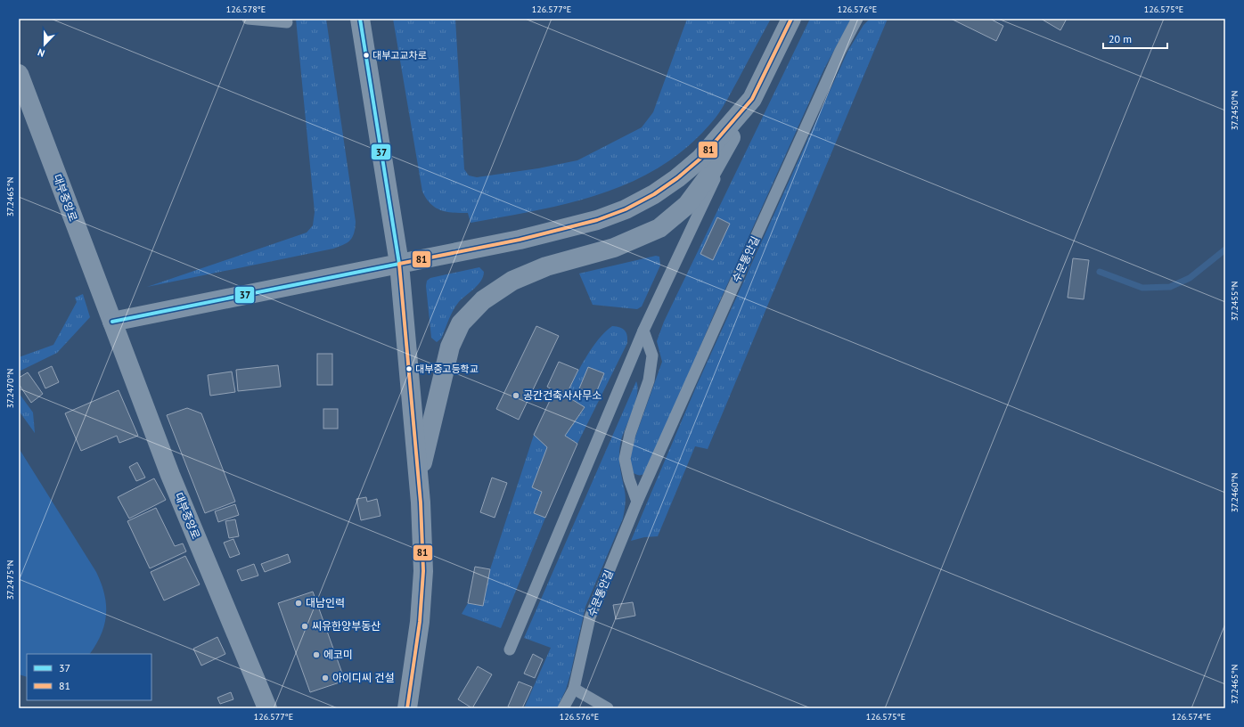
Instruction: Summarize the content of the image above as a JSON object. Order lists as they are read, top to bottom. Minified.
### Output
{"streets":{"street":["대부중앙로"],"lane":["수문통안길"]},"places":["대부고교차로","대부중고등학교","공간건축사사무소","대남인력","씨유한양부동산","에코미","아이디씨 건설"],"lines":["transit line 37","transit line 81"],"legend":["37","81"],"scale_bar":"20 m","north":"bottom","coordinates":["126.578°E","126.577°E","126.576°E","126.575°E","37.2450°N","37.2465°N","37.2455°N","37.2470°N","37.2460°N","37.2475°N","126.574°E"]}
